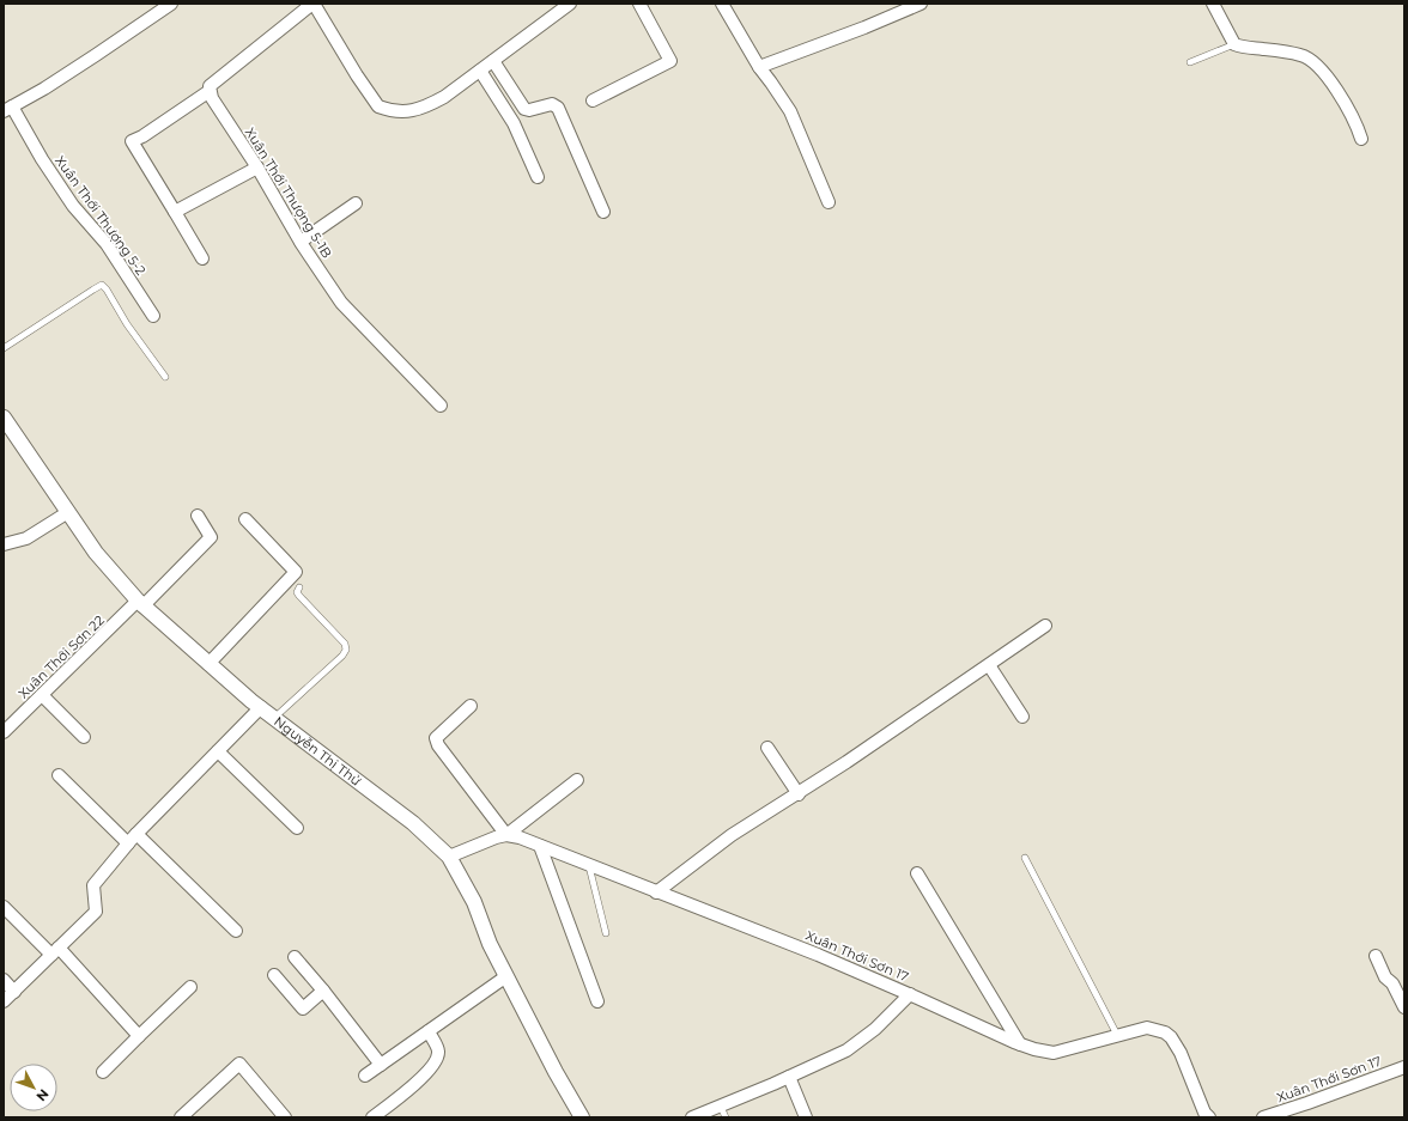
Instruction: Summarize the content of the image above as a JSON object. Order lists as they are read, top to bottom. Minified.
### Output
{"streets":{"street":["Xuân Thới Thượng 5-1B","Xuân Thới Thượng 5-2","Xuân Thới Sơn 22","Nguyễn Thị Thử","Xuân Thới Sơn 17"]},"crossings":[["Xuân Thới Sơn 22","Nguyễn Thị Thử"]],"north":"bottom right"}
